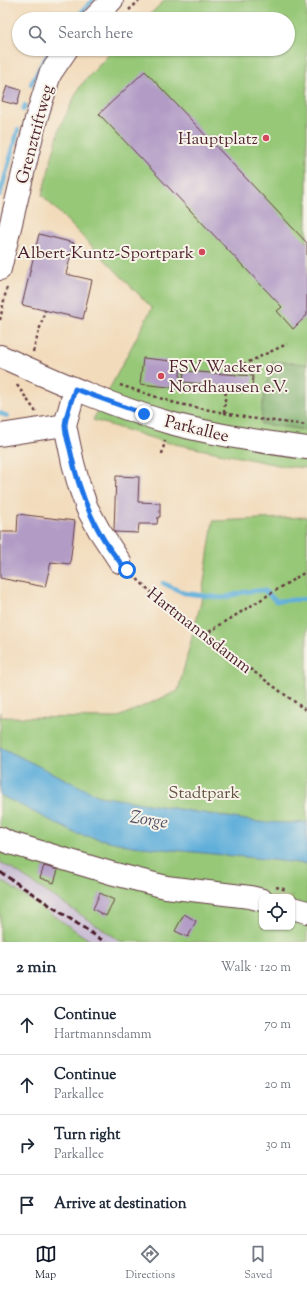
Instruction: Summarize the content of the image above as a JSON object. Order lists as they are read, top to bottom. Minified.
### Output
{"streets":{"street":["Grenztriftweg","Parkallee"],"path":["Hartmannsdamm"]},"water":["Zorge"],"parks":["Stadtpark"],"places":["Hauptplatz","Albert-Kuntz-Sportpark","FSV Wacker 90 Nordhausen e.V."],"page":{"search":"Search here","heading":["2 min","Walk · 120 m"],"list":[["Continue","Hartmannsdamm","70 m"],["Continue","Parkallee","20 m"],["Turn right","Parkallee","30 m"],"Arrive at destination"],"nav":["Map","Directions","Saved"]}}
